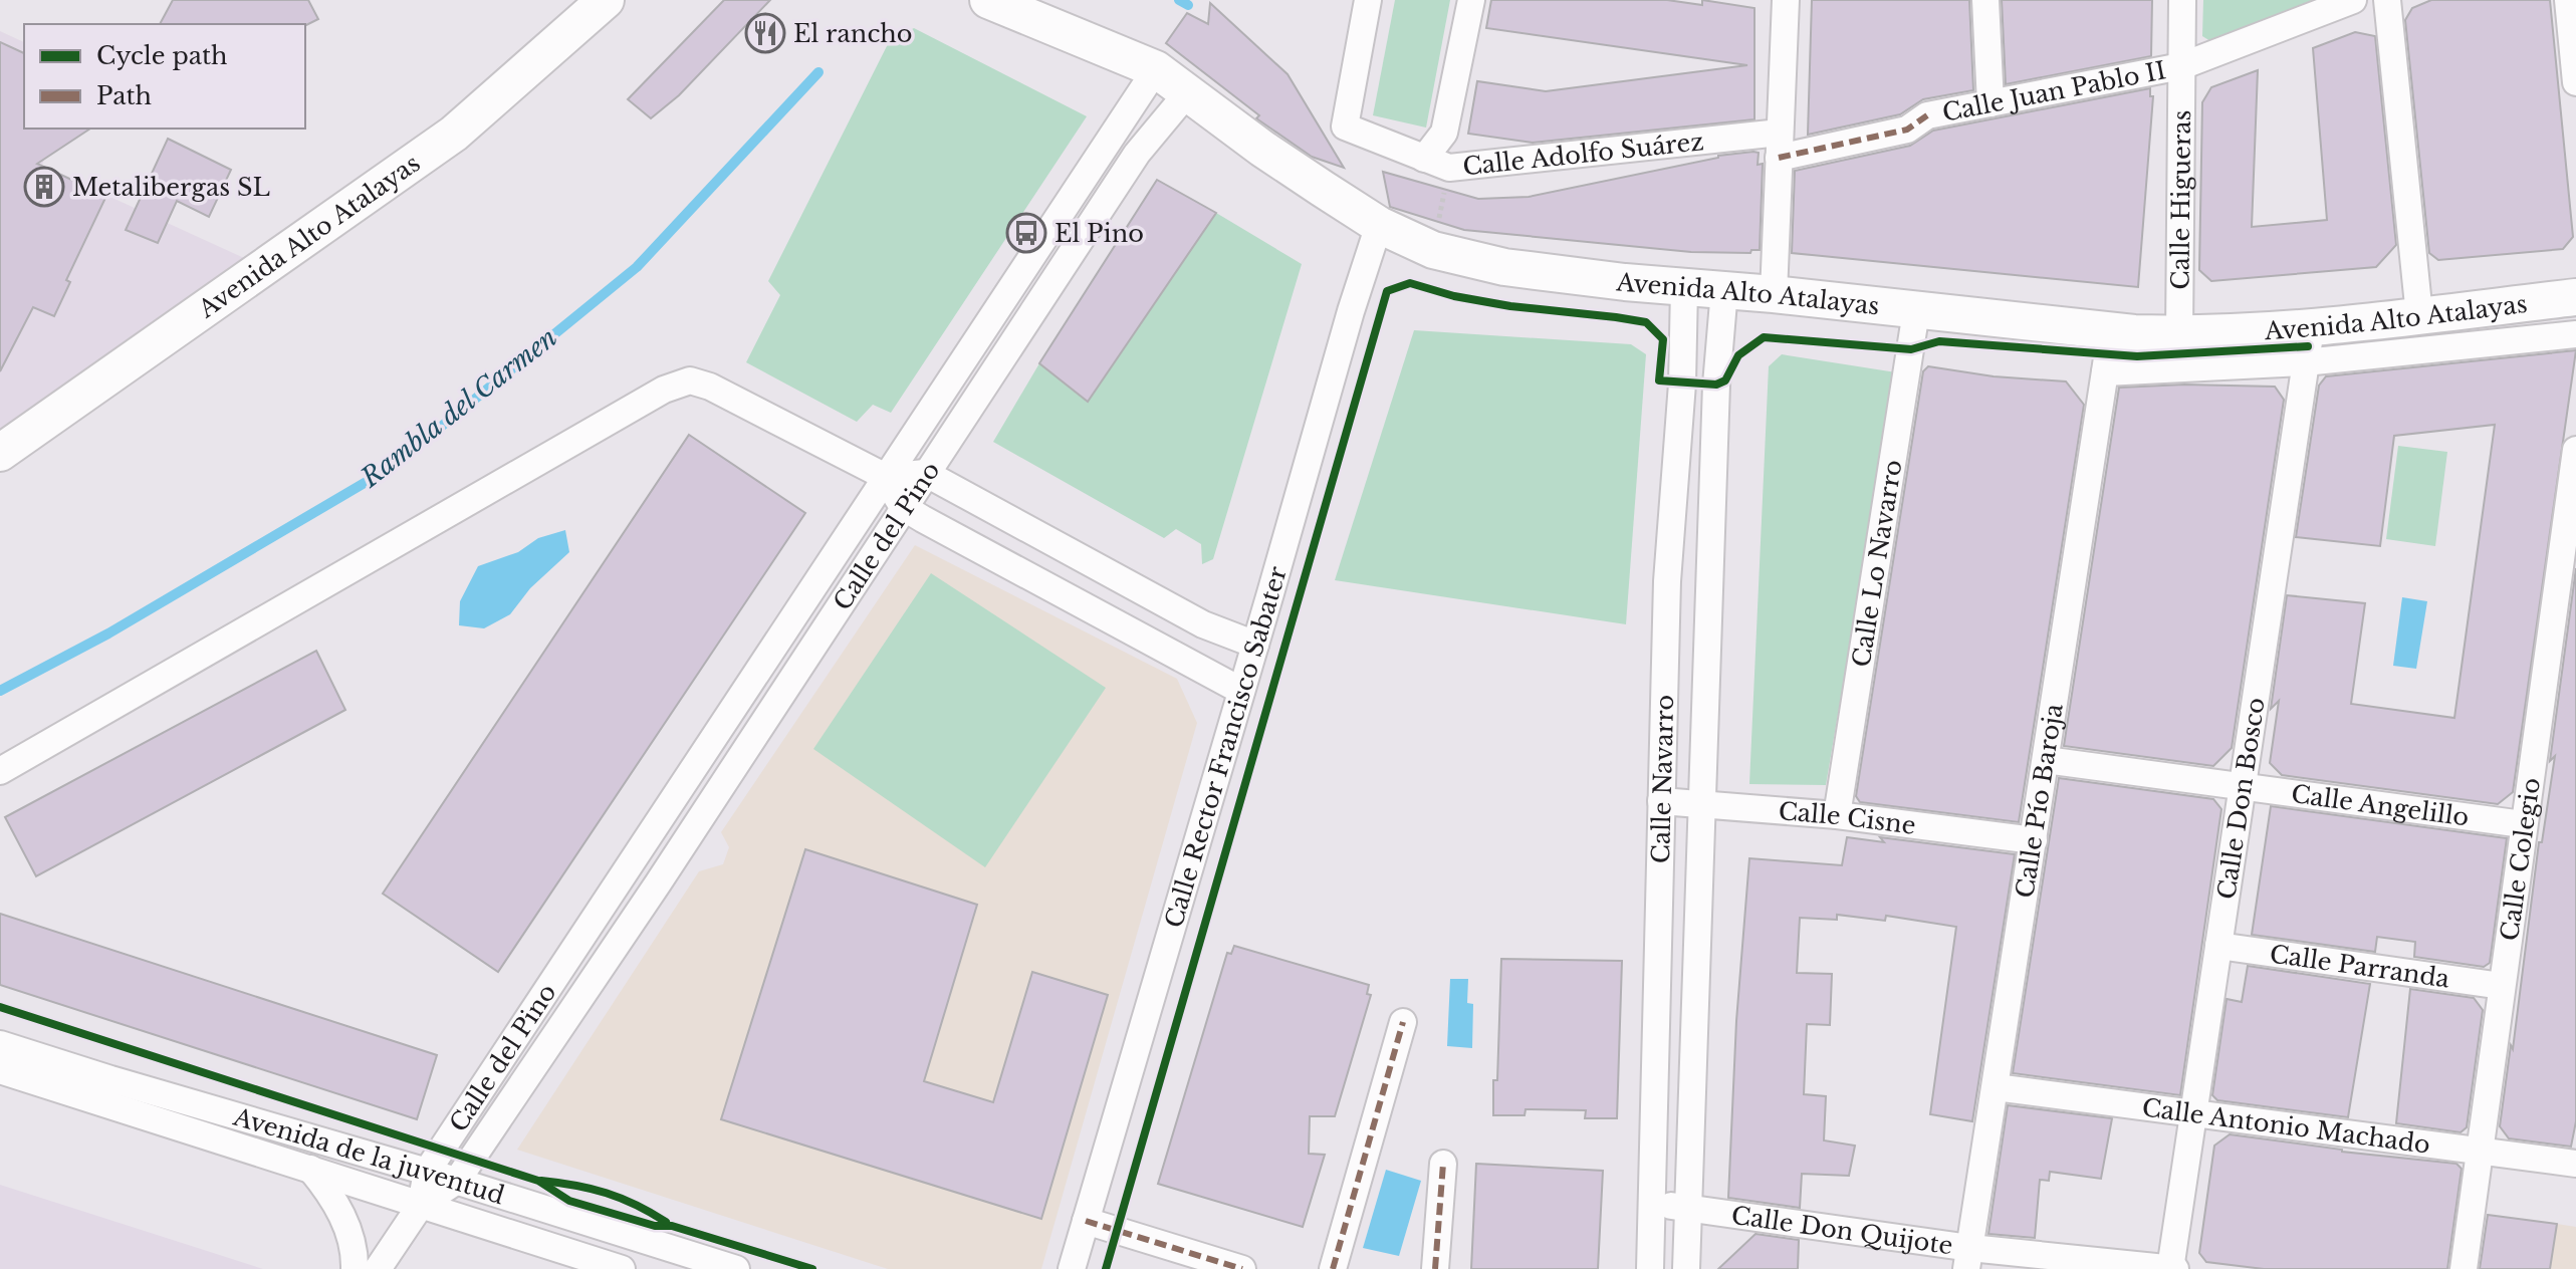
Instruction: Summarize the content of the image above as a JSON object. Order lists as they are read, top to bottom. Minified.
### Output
{"streets":{"main road":["Avenida Alto Atalayas"],"street":["Calle Juan Pablo II","Calle Adolfo Suárez","Calle Higueras","Calle del Pino","Calle Lo Navarro","Calle Rector Francisco Sabater","Calle Navarro","Calle Don Bosco","Calle Pío Baroja","Calle Angelillo","Calle Cisne","Calle Colegio","Calle Parranda","Calle Antonio Machado","Avenida de la juventud","Calle Don Quijote"]},"crossings":[["Calle Juan Pablo II","Calle Adolfo Suárez"],["Calle Juan Pablo II","Calle Higueras"],["Calle Higueras","Avenida Alto Atalayas"],["Avenida Alto Atalayas","Calle del Pino"],["Avenida Alto Atalayas","Calle Lo Navarro"],["Avenida Alto Atalayas","Calle Rector Francisco Sabater"],["Avenida Alto Atalayas","Calle Navarro"],["Avenida Alto Atalayas","Calle Don Bosco"],["Avenida Alto Atalayas","Calle Pío Baroja"],["Calle del Pino","Avenida de la juventud"],["Calle Lo Navarro","Calle Cisne"],["Calle Navarro","Calle Cisne"],["Calle Navarro","Calle Don Quijote"],["Calle Don Bosco","Calle Angelillo"],["Calle Don Bosco","Calle Parranda"],["Calle Don Bosco","Calle Antonio Machado"],["Calle Don Bosco","Calle Don Quijote"],["Calle Pío Baroja","Calle Angelillo"],["Calle Pío Baroja","Calle Cisne"],["Calle Pío Baroja","Calle Antonio Machado"],["Calle Pío Baroja","Calle Don Quijote"],["Calle Angelillo","Calle Colegio"],["Calle Colegio","Calle Parranda"],["Calle Colegio","Calle Antonio Machado"]],"water":["Rambla del Carmen"],"places":{"restaurant":["El rancho"],"building":["Metalibergas SL"],"bus stop":["El Pino"]},"legend":["Cycle path","Path"]}
